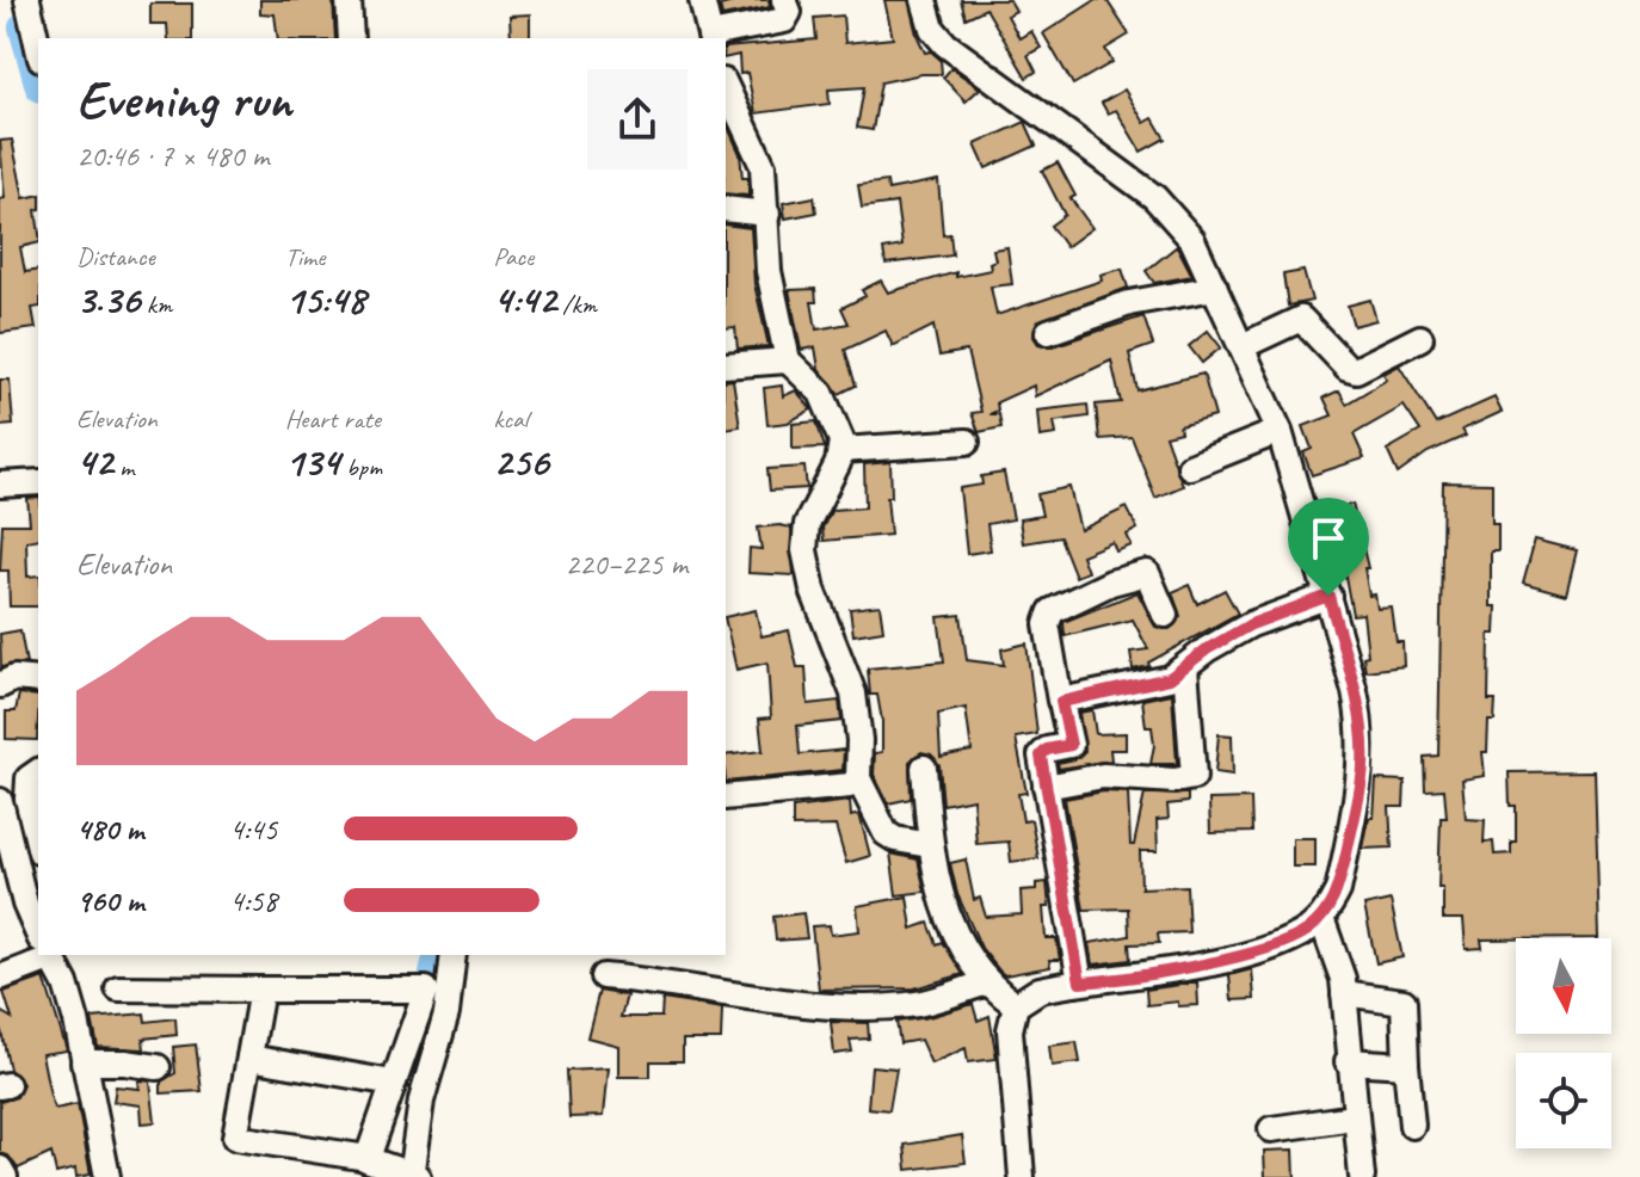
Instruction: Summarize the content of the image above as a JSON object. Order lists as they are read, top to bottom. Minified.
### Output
{"north":"bottom","page":{"heading":["Evening run","20:46 · 7 × 480 m"],"stats":[["Distance","3.36 km"],["Time","15:48"],["Pace","4:42 /km"],["Elevation","42 m"],["Heart rate","134 bpm"],["kcal","256"]],"chart":["Elevation","220–225 m"],"list":[{"name":"480 m","note":"4:45"},{"name":"960 m","note":"4:58"}]}}
